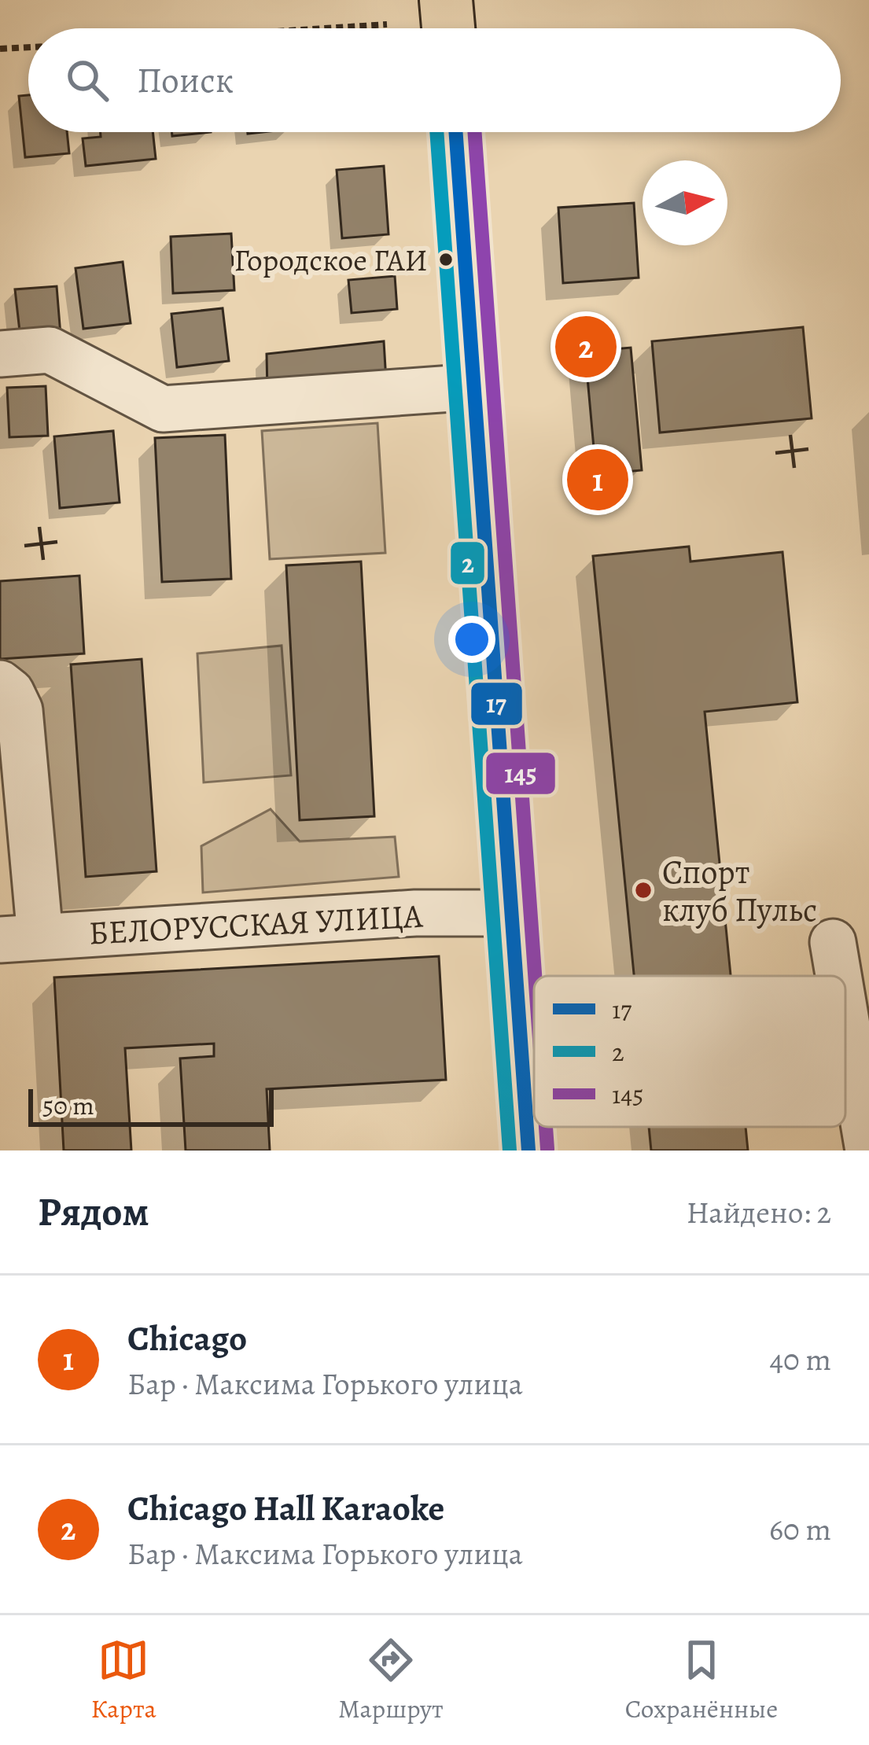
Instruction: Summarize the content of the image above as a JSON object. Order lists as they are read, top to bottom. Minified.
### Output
{"streets":{"street":["БЕЛОРУССКАЯ УЛИЦА"]},"places":["Городское ГАИ","Спорт клуб Пульс"],"lines":["transit line 17","transit line 2","transit line 145"],"legend":["17","2","145"],"scale_bar":"50 m","north":"right","page":{"search":"Поиск","pins":["2","1"],"scale":"50 m","heading":["Рядом","Найдено: 2"],"list":[{"mark":"1","name":"Chicago","note":"Бар · Максима Горького улица","value":"40 m"},{"mark":"2","name":"Chicago Hall Karaoke","note":"Бар · Максима Горького улица","value":"60 m"}],"nav":["Карта","Маршрут","Сохранённые"]}}
